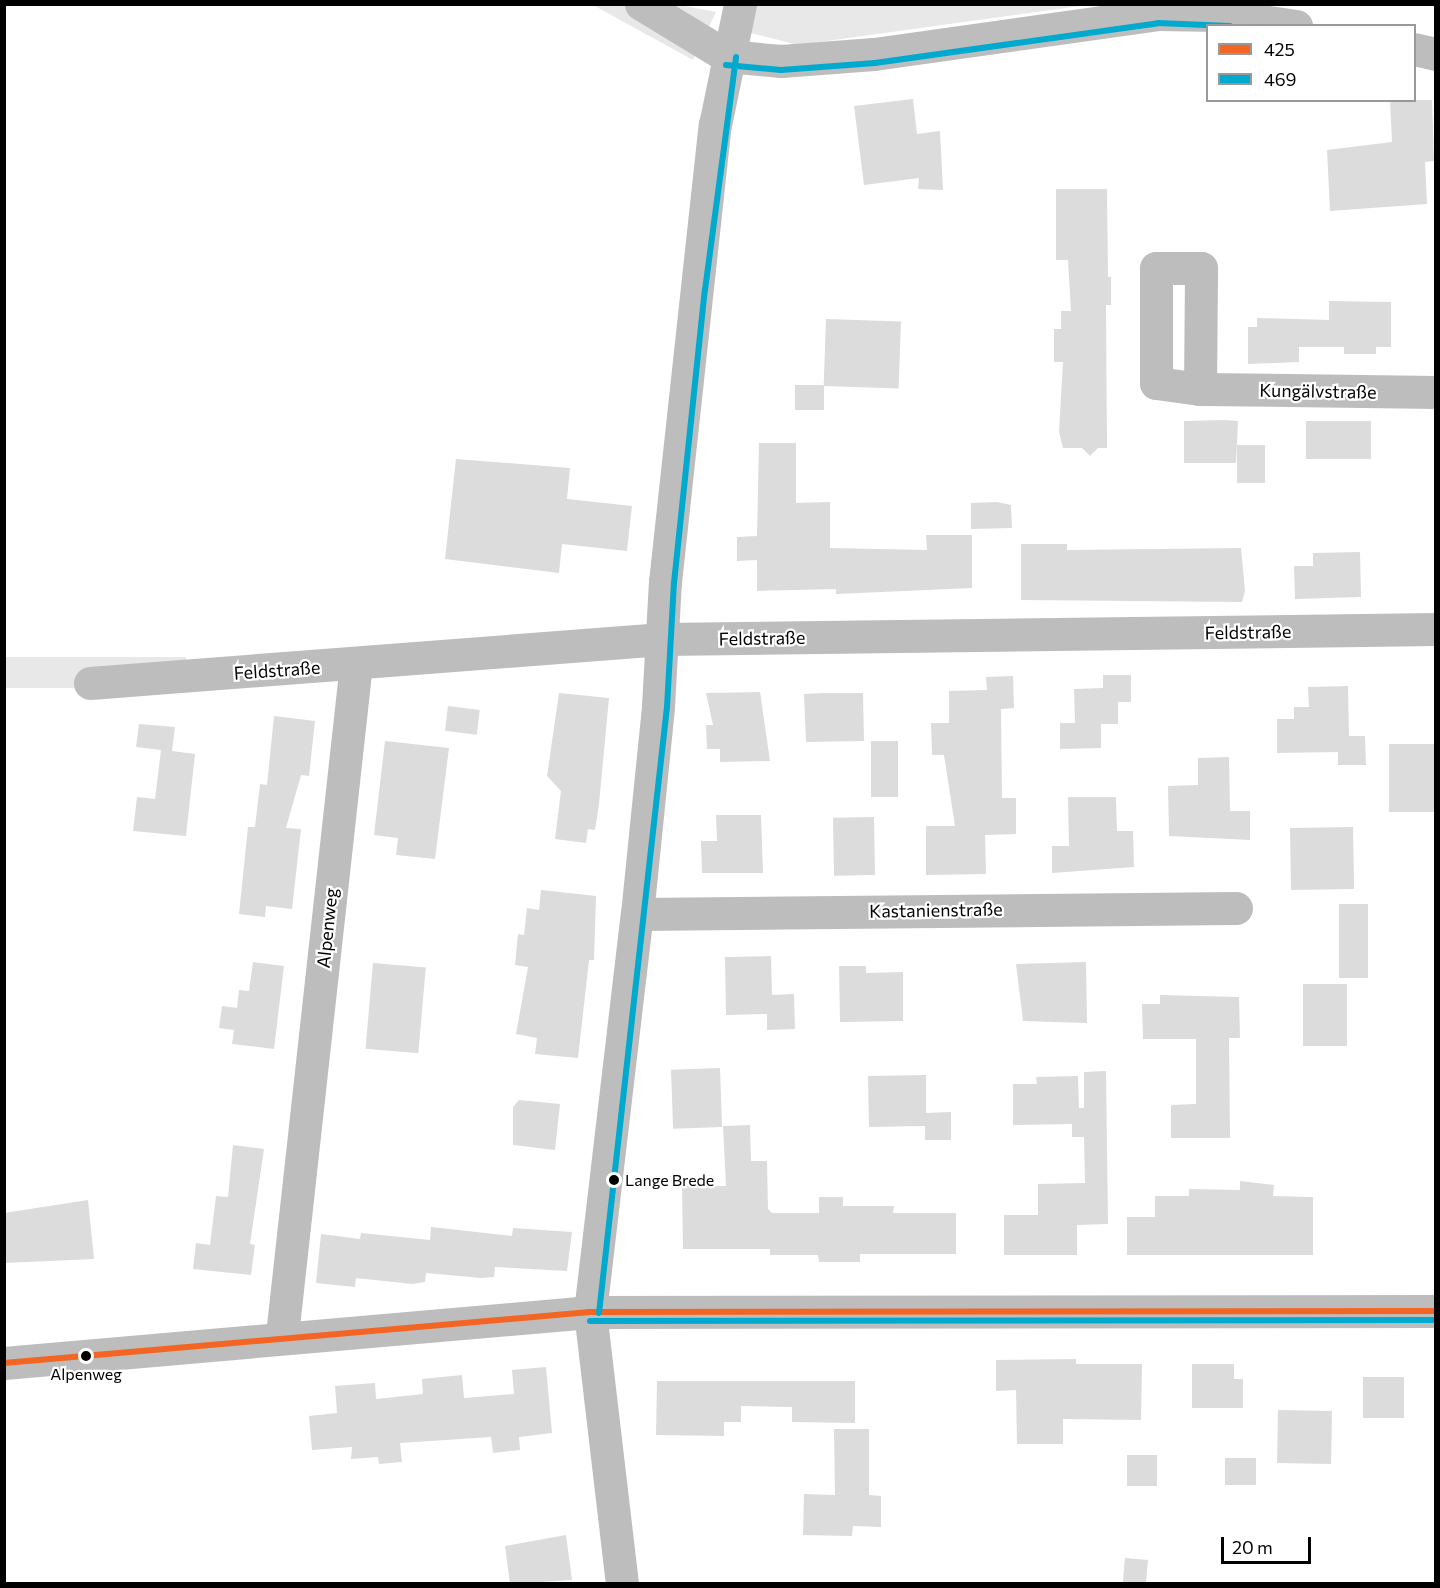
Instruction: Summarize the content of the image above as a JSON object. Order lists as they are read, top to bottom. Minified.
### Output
{"streets":{"street":["Kungälvstraße","Feldstraße","Kastanienstraße","Alpenweg"]},"crossings":[["Feldstraße","Alpenweg"]],"places":["Lange Brede","Alpenweg"],"lines":["transit line 469","transit line 425"],"legend":["425","469"],"scale_bar":"20 m"}
